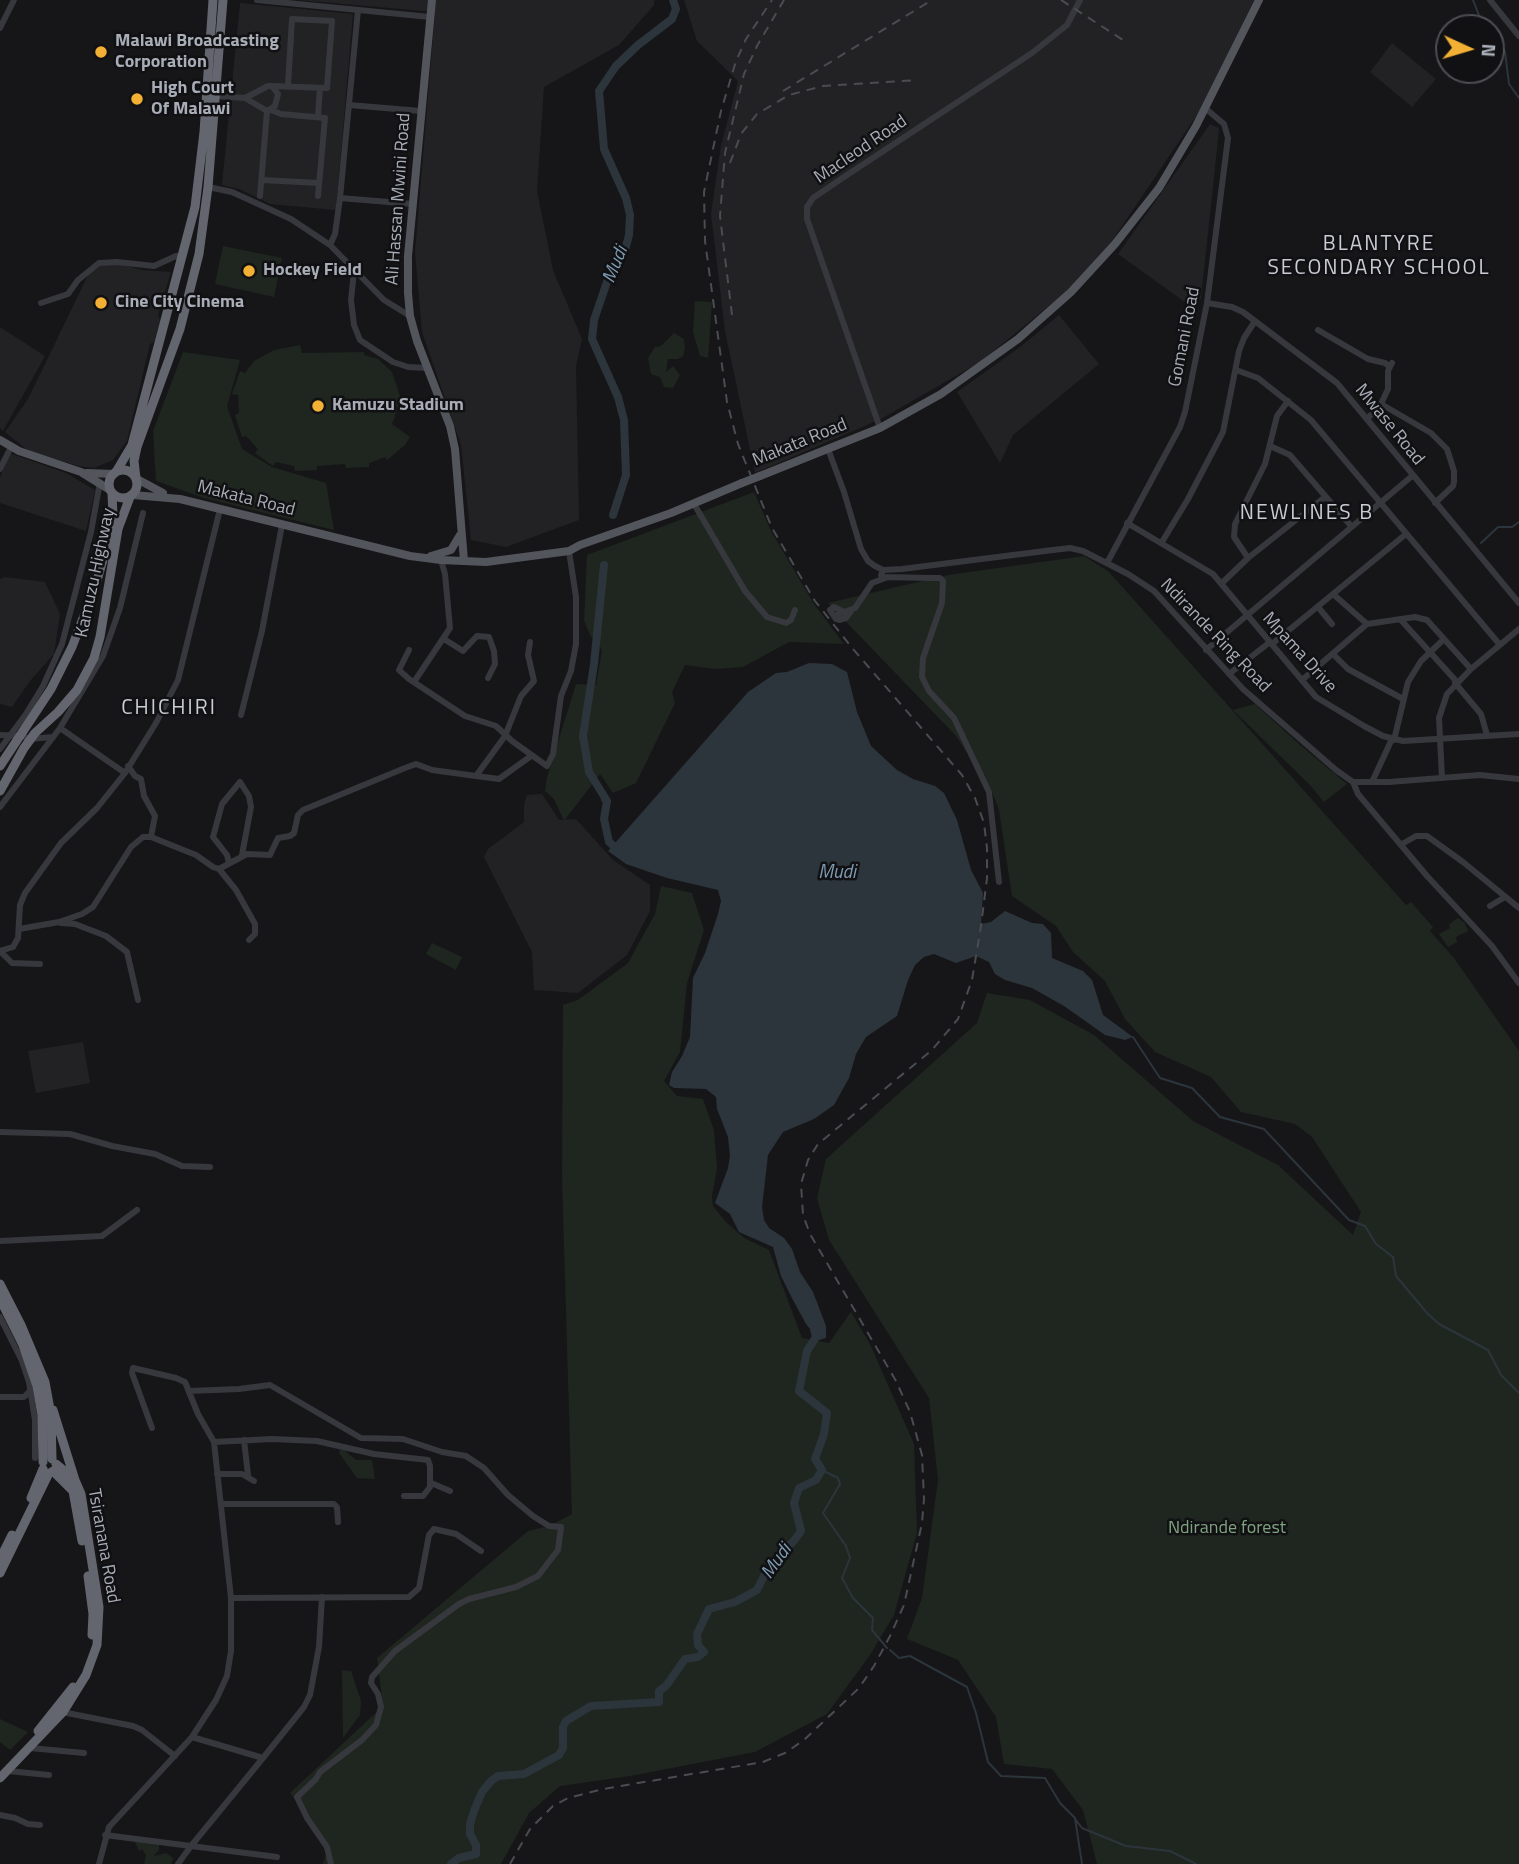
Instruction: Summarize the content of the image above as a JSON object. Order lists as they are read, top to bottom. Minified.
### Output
{"streets":{"highway":["Kamuzu Highway","Tsiranana Road"],"main road":["Ali Hassan Mwini Road","Makata Road"],"street":["Macleod Road","Gomani Road","Mwase Road","Ndirande Ring Road","Mpama Drive"]},"crossings":[["Macleod Road","Makata Road"],["Ali Hassan Mwini Road","Makata Road"],["Gomani Road","Mwase Road"],["Gomani Road","Makata Road"],["Gomani Road","Ndirande Ring Road"],["Gomani Road","Mpama Drive"],["Makata Road","Kamuzu Highway"]],"districts":["BLANTYRE SECONDARY SCHOOL","NEWLINES B","CHICHIRI"],"water":["Mudi"],"parks":["Ndirande forest"],"places":["Malawi Broadcasting Corporation","High Court Of Malawi","Hockey Field","Cine City Cinema","Kamuzu Stadium"],"north":"right"}
